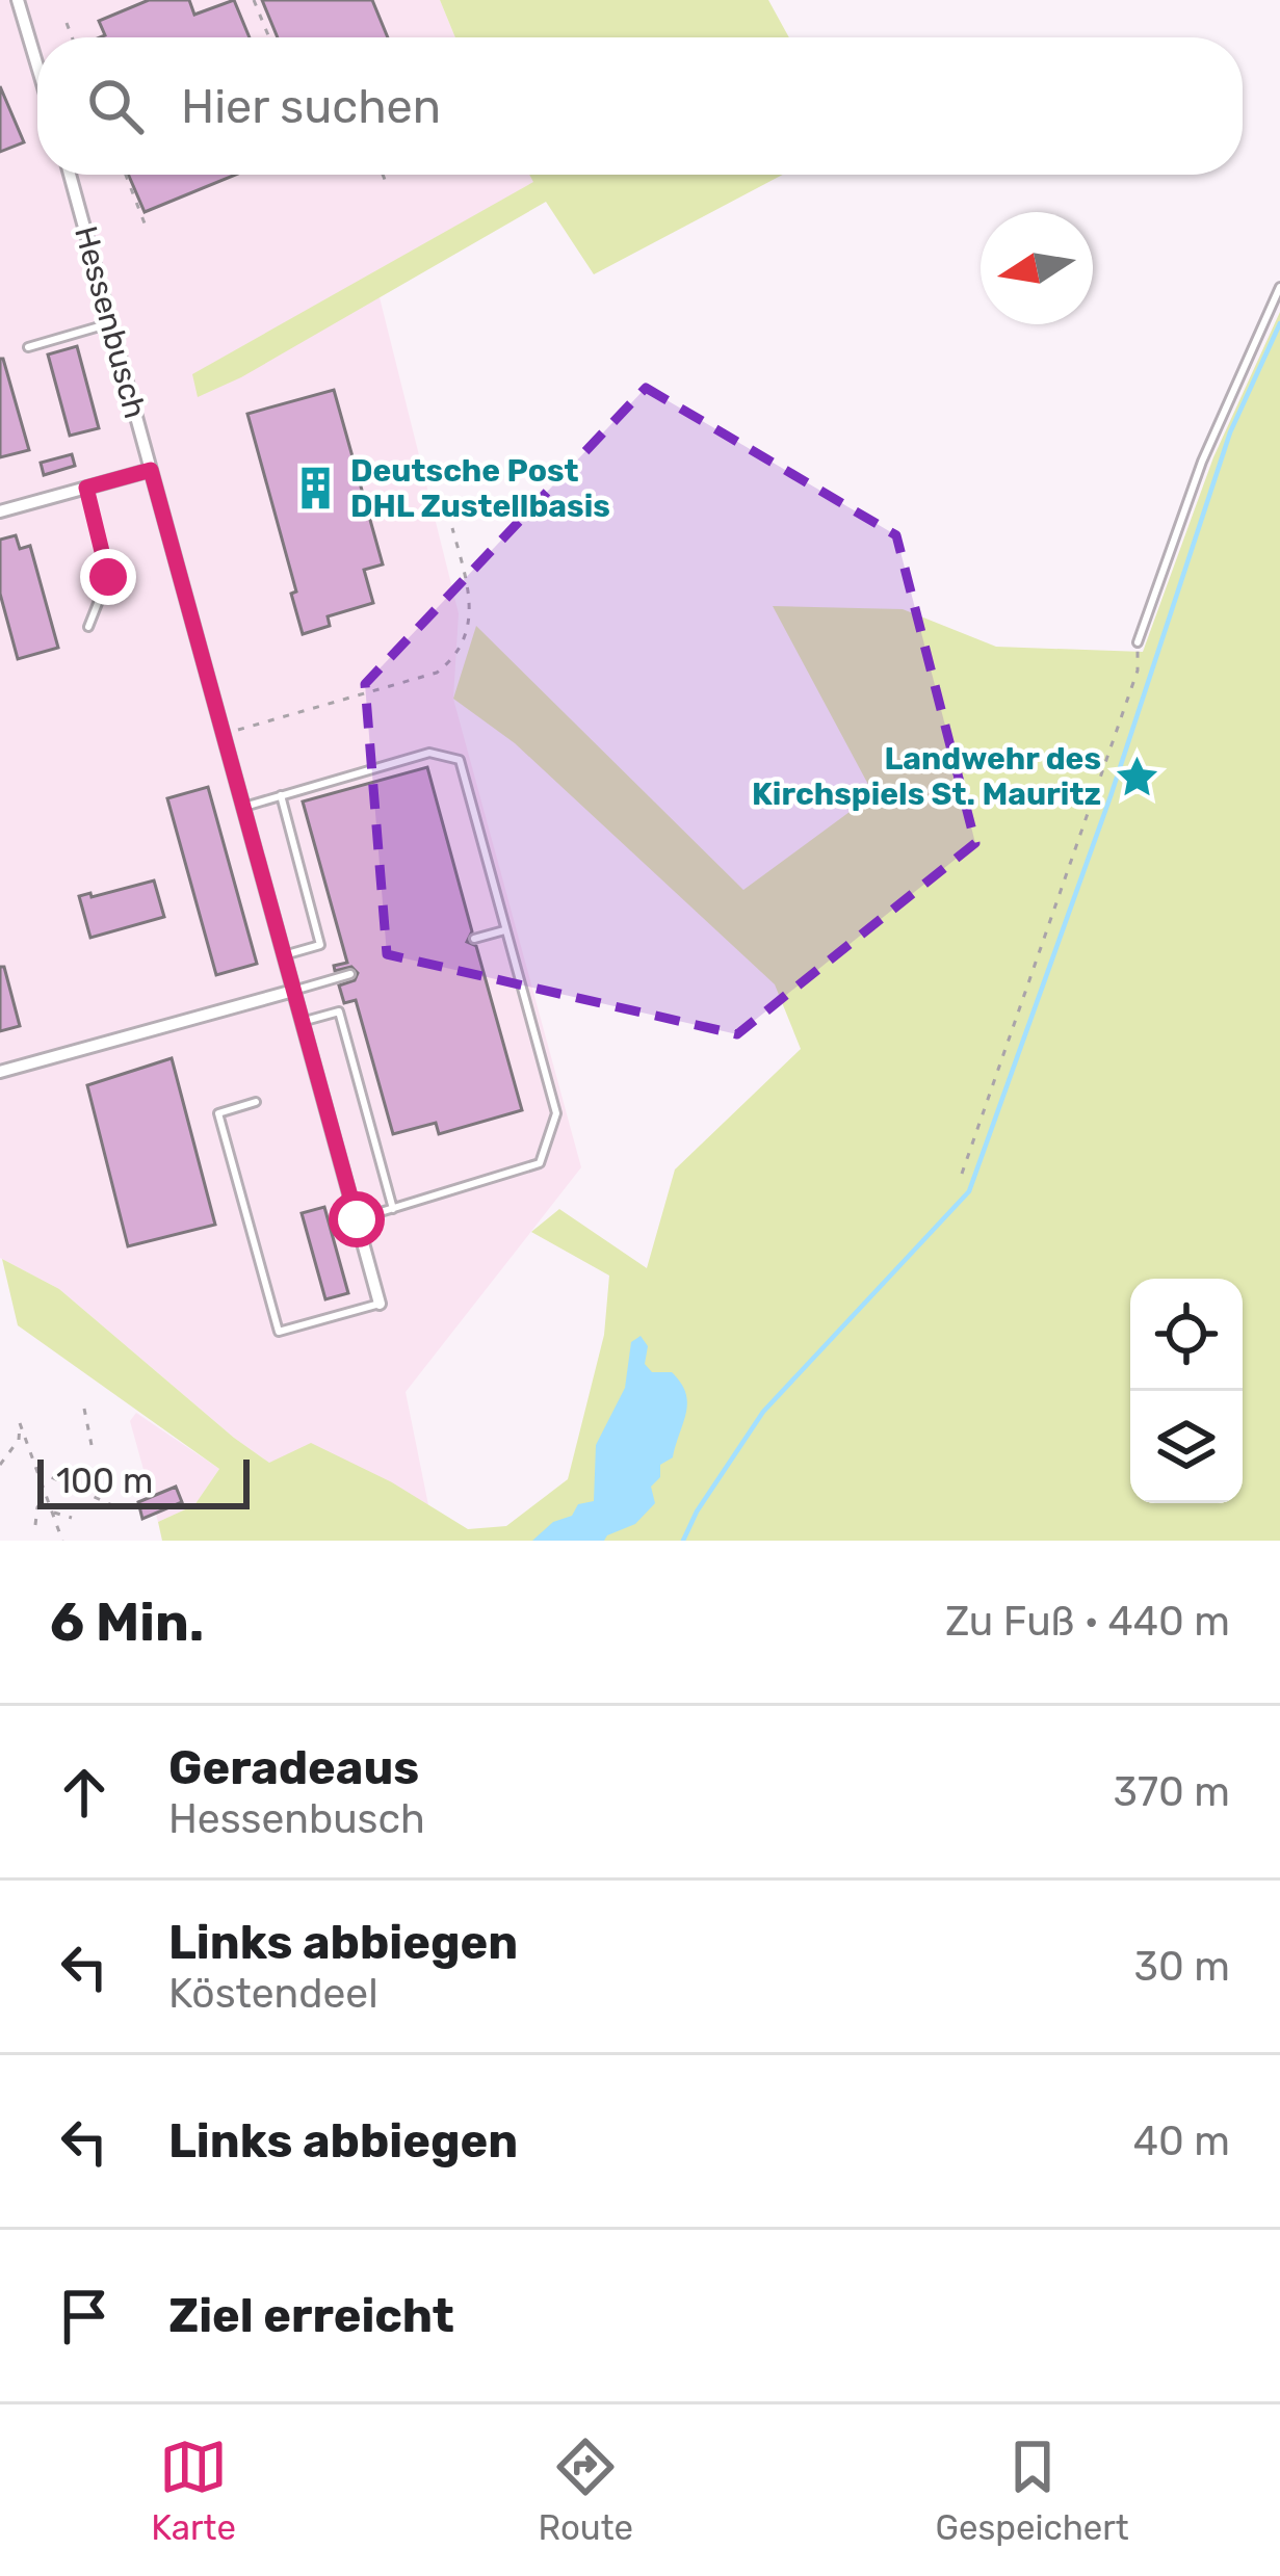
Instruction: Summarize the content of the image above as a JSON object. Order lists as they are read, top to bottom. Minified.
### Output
{"streets":{"street":["Hessenbusch"]},"places":{"building":["Deutsche Post DHL Zustellbasis"],"place":["Landwehr des Kirchspiels St. Mauritz"]},"scale_bar":"100 m","north":"left","page":{"search":"Hier suchen","scale":"100 m","heading":["6 Min.","Zu Fuß · 440 m"],"list":[["Geradeaus","Hessenbusch","370 m"],["Links abbiegen","Köstendeel","30 m"],["Links abbiegen","40 m"],"Ziel erreicht"],"nav":["Karte","Route","Gespeichert"]}}
